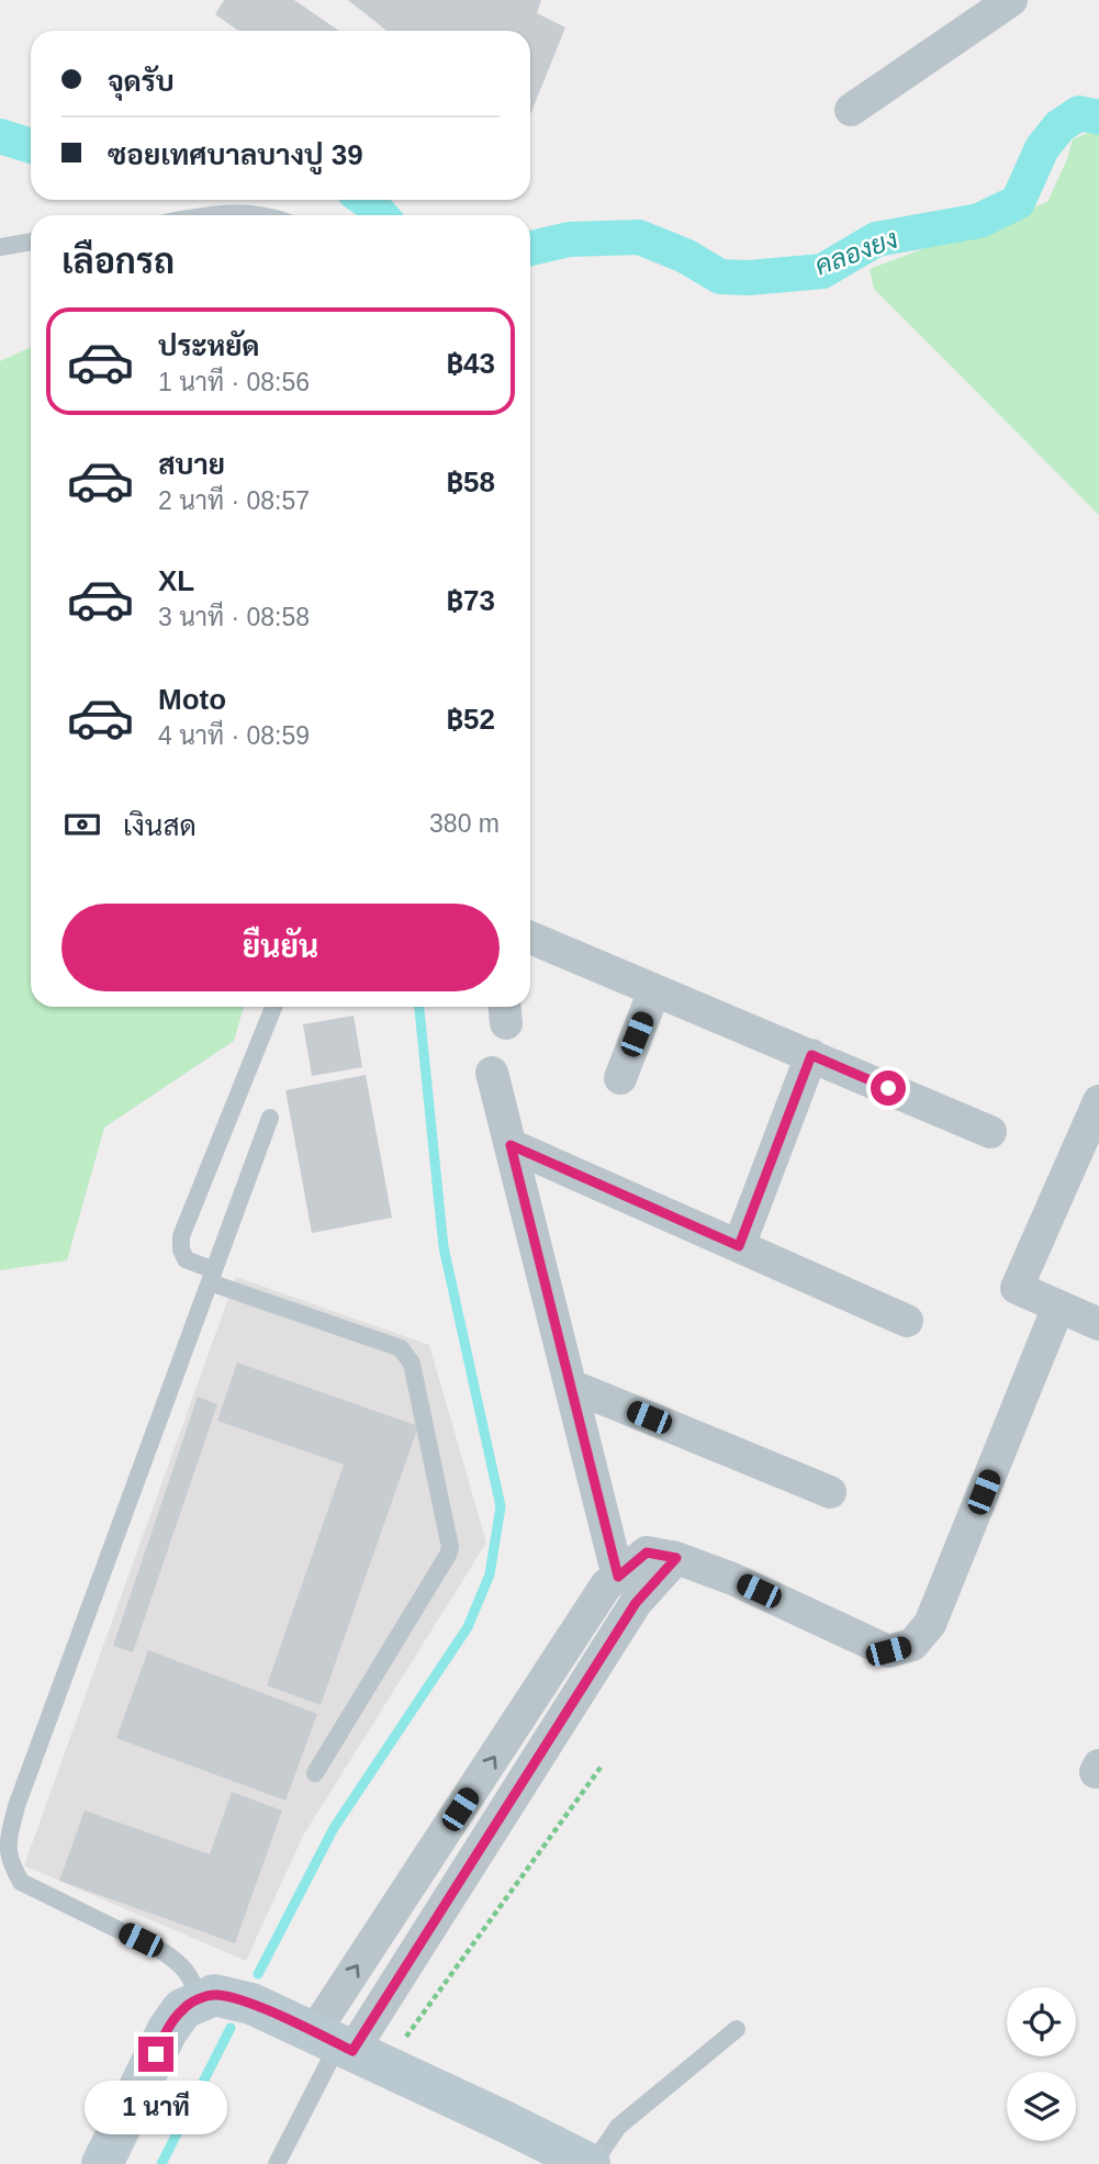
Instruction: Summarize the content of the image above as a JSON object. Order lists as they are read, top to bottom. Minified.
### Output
{"water":["คลองยง"],"page":{"banner":["จุดรับ","ซอยเทศบาลบางปู 39"],"heading":"เลือกรถ","list":[{"name":"ประหยัด","note":"1 นาที · 08:56","value":"฿43"},{"name":"สบาย","note":"2 นาที · 08:57","value":"฿58"},{"name":"XL","note":"3 นาที · 08:58","value":"฿73"},{"name":"Moto","note":"4 นาที · 08:59","value":"฿52"}],"pay":["เงินสด","380 m"],"buttons":"ยืนยัน","bubble":"1 นาที"}}
